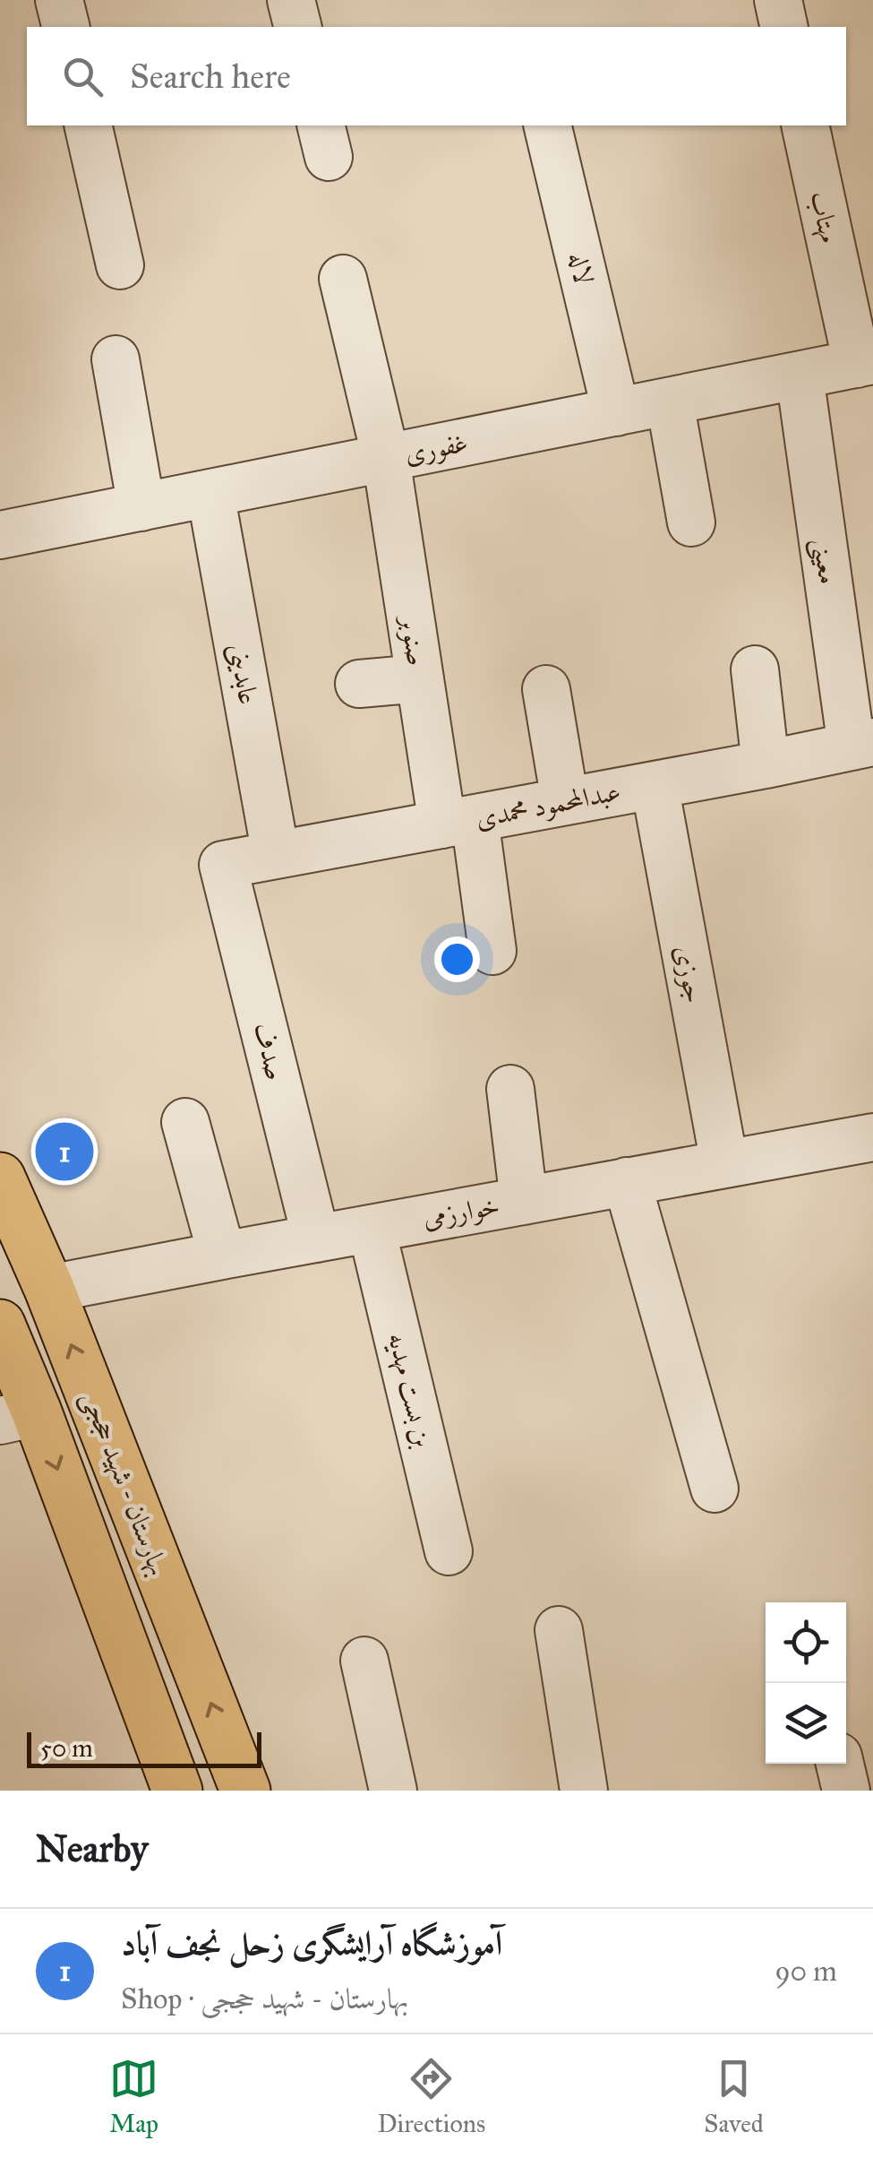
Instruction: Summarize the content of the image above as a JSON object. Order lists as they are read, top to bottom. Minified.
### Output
{"streets":{"main road":["بهارستان - شهید حججی"],"street":["مهتاب","لاله","غفوری","معینی","صنوبر","عابدینی","عبدالمحمود محمدی","جوزی","صدف","خوارزمی","بن بست مهدیه"]},"crossings":[["مهتاب","غفوری"],["لاله","غفوری"],["غفوری","معینی"],["غفوری","صنوبر"],["غفوری","عابدینی"],["معینی","عبدالمحمود محمدی"],["صنوبر","عبدالمحمود محمدی"],["عابدینی","عبدالمحمود محمدی"],["عبدالمحمود محمدی","جوزی"],["عبدالمحمود محمدی","صدف"],["جوزی","خوارزمی"],["صدف","خوارزمی"],["خوارزمی","بن بست مهدیه"],["خوارزمی","بهارستان - شهید حججی"]],"scale_bar":"50 m","page":{"search":"Search here","pins":"1","scale":"50 m","heading":"Nearby","list":[{"mark":"1","name":"آموزشگاه آرایشگری زحل نجف آباد","note":"Shop · بهارستان - شهید حججی","value":"90 m"}],"nav":["Map","Directions","Saved"]}}
